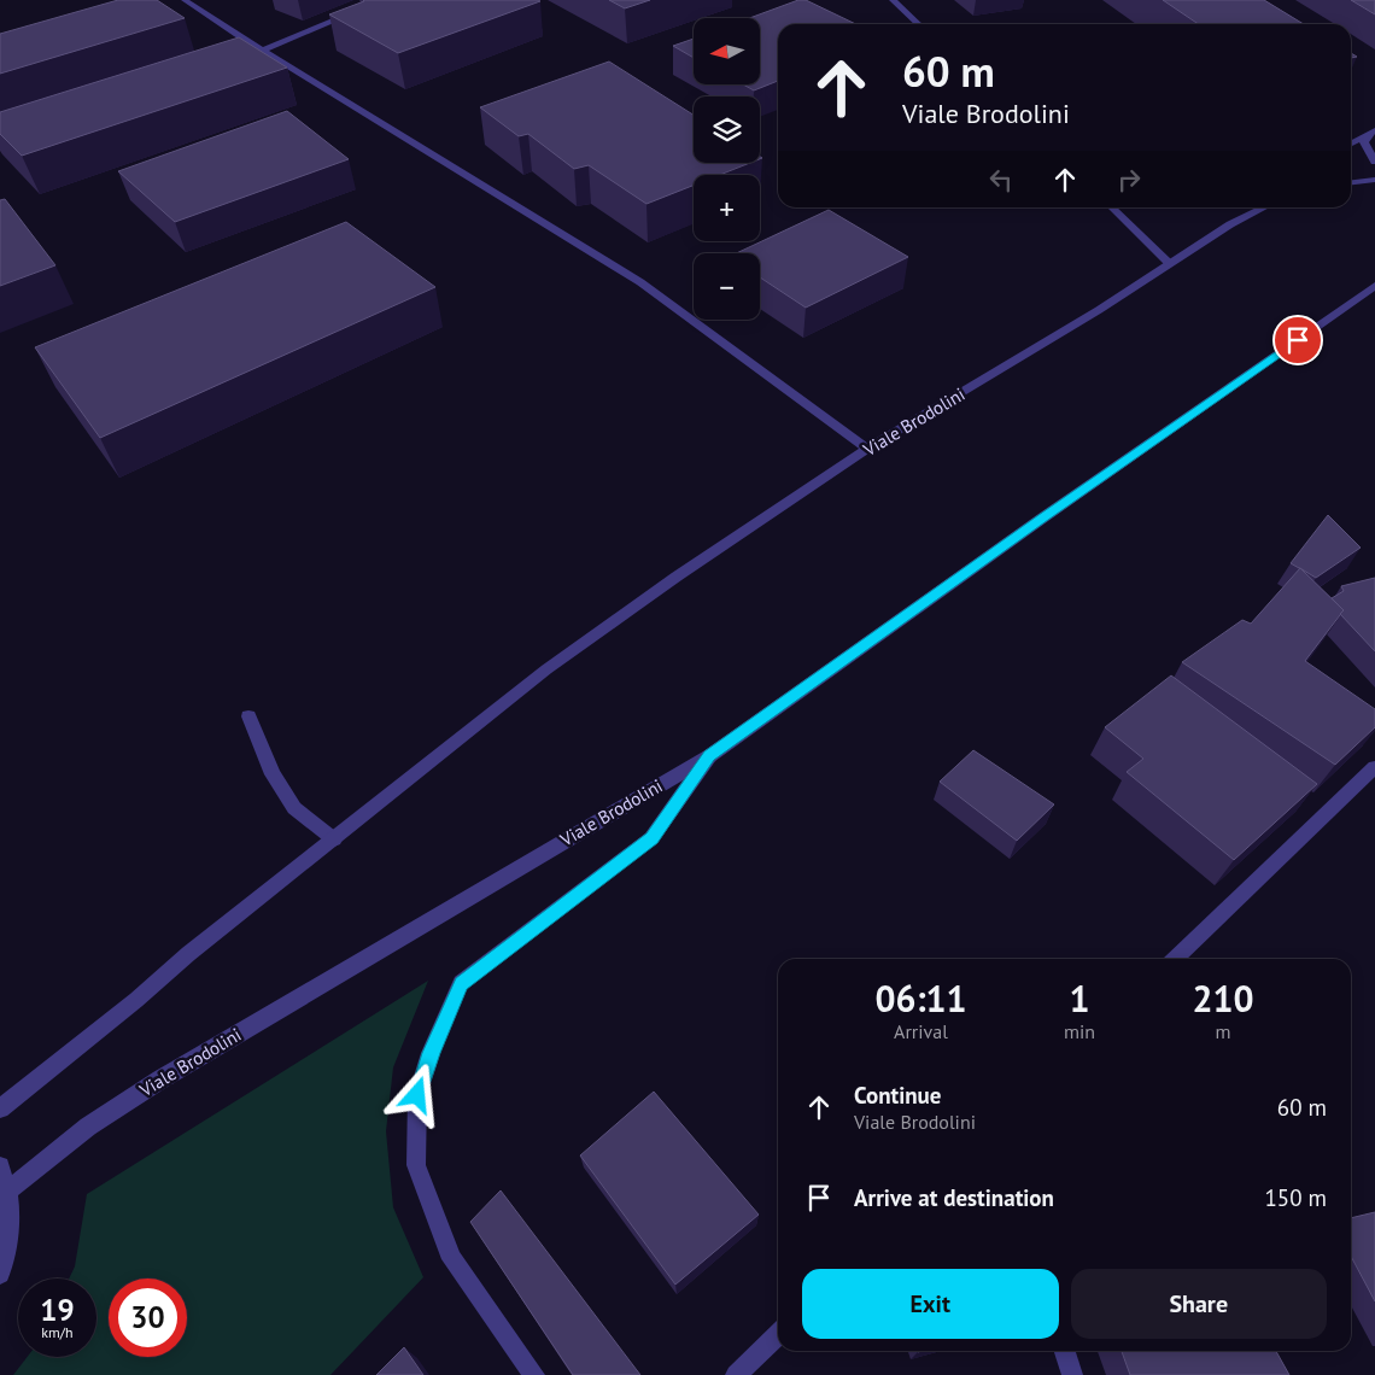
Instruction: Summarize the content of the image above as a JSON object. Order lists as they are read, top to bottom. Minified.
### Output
{"streets":{"street":["Viale Brodolini"]},"north":"left","page":{"map_buttons":["+","−"],"turn":["60 m","Viale Brodolini"],"eta":["06:11","Arrival","1","min","210","m"],"list":[{"name":"Continue","note":"Viale Brodolini","value":"60 m"},{"name":"Arrive at destination","value":"150 m"}],"buttons":["Exit","Share"],"speed":"19 km/h","limit":"30"}}
